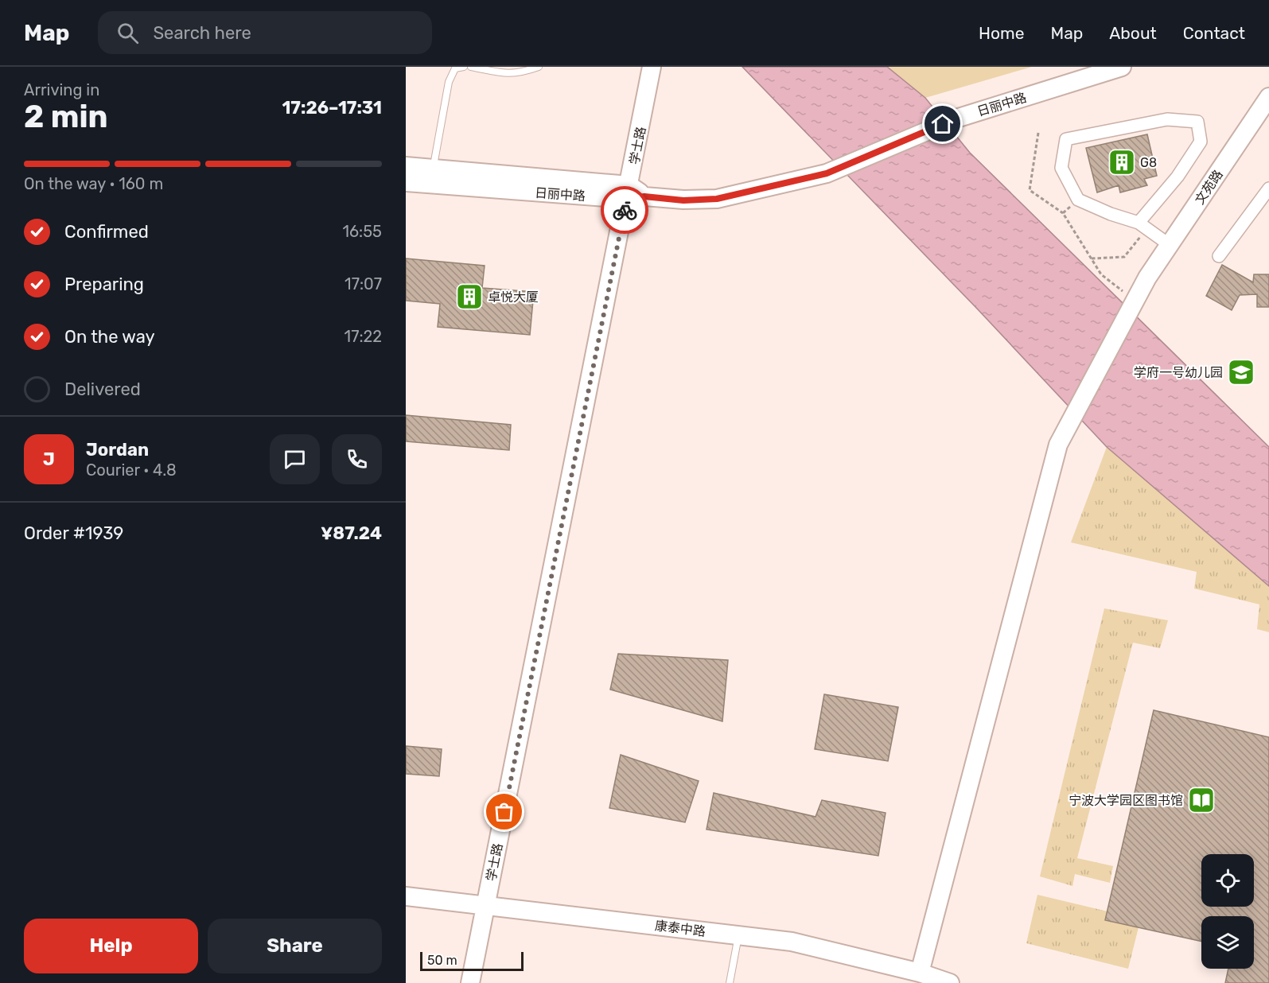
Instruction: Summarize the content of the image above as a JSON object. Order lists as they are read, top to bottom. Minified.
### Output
{"streets":{"street":["日丽中路","学士路","文苑路","康泰中路"]},"crossings":[["日丽中路","学士路"],["学士路","康泰中路"],["文苑路","康泰中路"]],"places":{"building":["G8","卓悦大厦"],"school or university":["学府一号幼儿园"],"library":["宁波大学园区图书馆"]},"scale_bar":"50 m","page":{"header":"Map","search":"Search here","nav":["Home","Map","About","Contact"],"heading":["2 min","Arriving in","17:26–17:31"],"panel":["Jordan","Courier · 4.8","Order #1939","¥87.24"],"bar":"On the way · 160 m","list":[["Confirmed","16:55"],["Preparing","17:07"],["On the way","17:22"],"Delivered"],"round":"J","buttons":["Help","Share"],"scale":"50 m"}}
